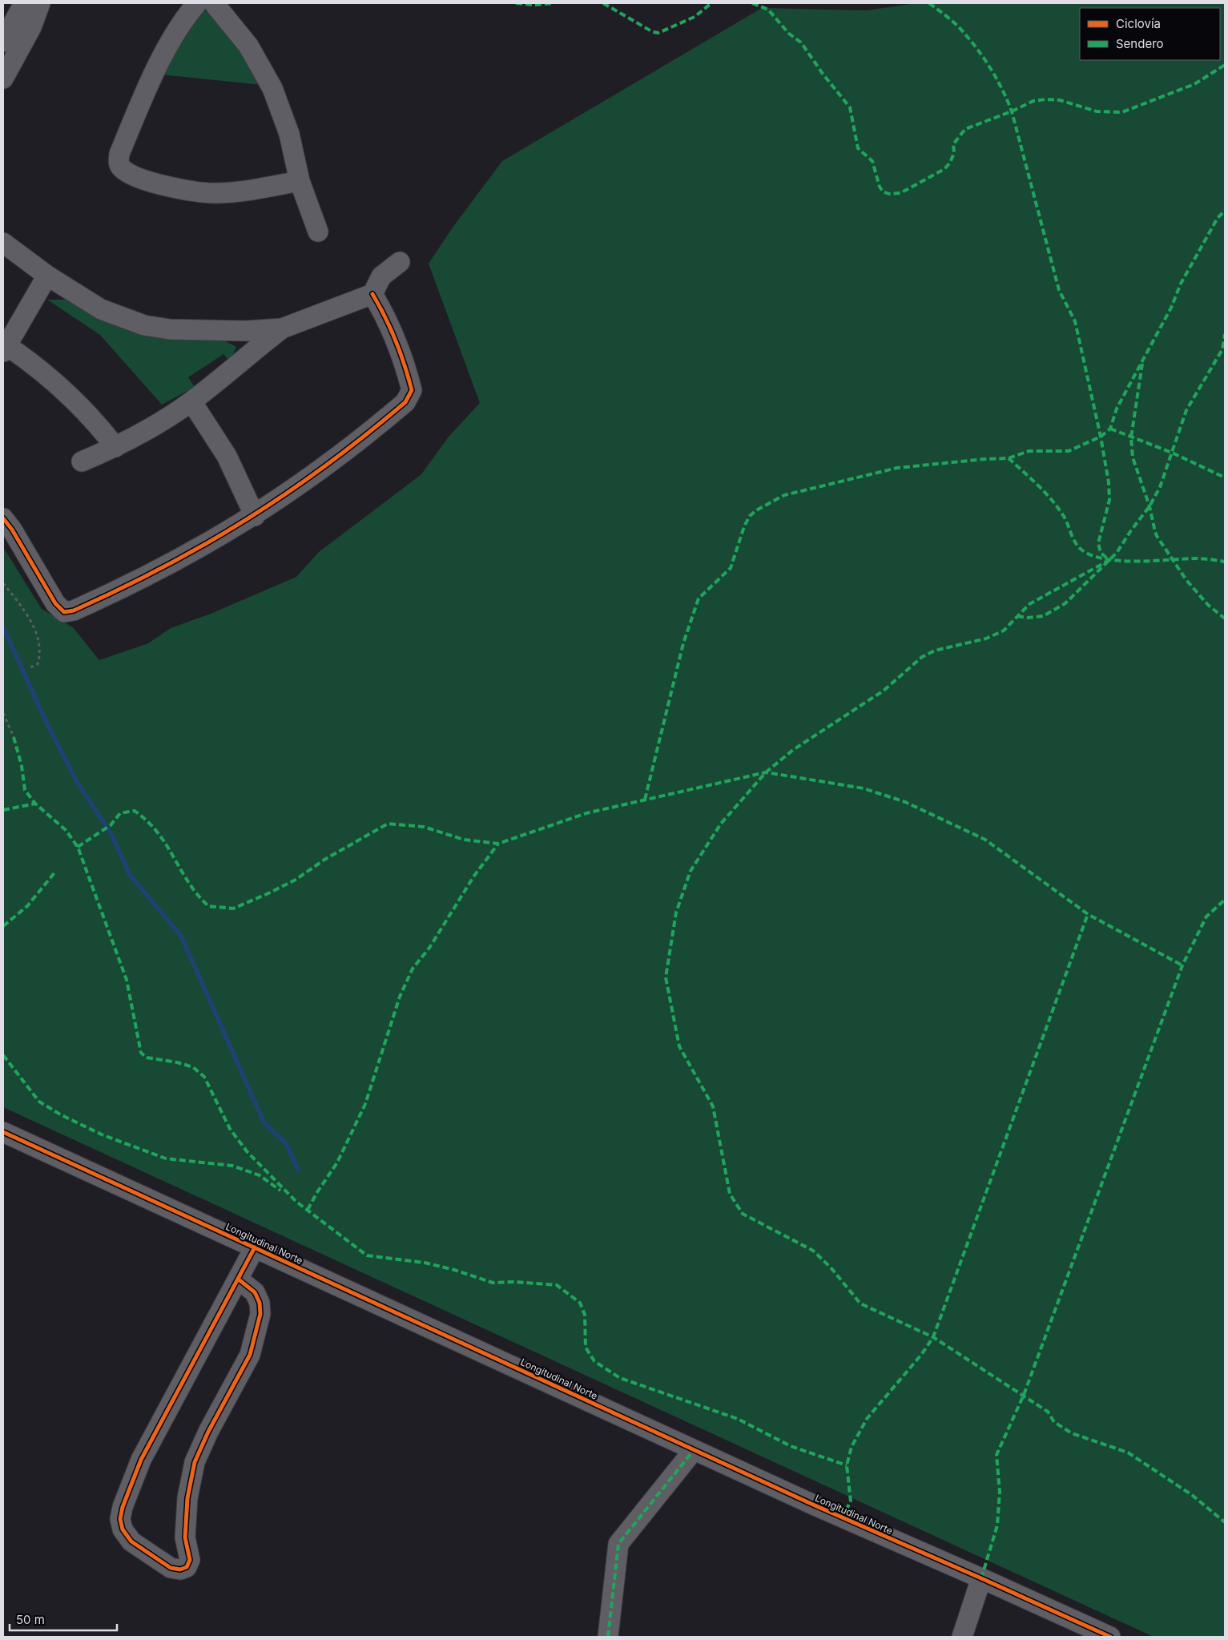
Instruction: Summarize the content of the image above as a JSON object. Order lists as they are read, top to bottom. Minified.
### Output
{"streets":{"street":["Longitudinal Norte"]},"legend":["Ciclovía","Sendero"],"scale_bar":"50 m"}
